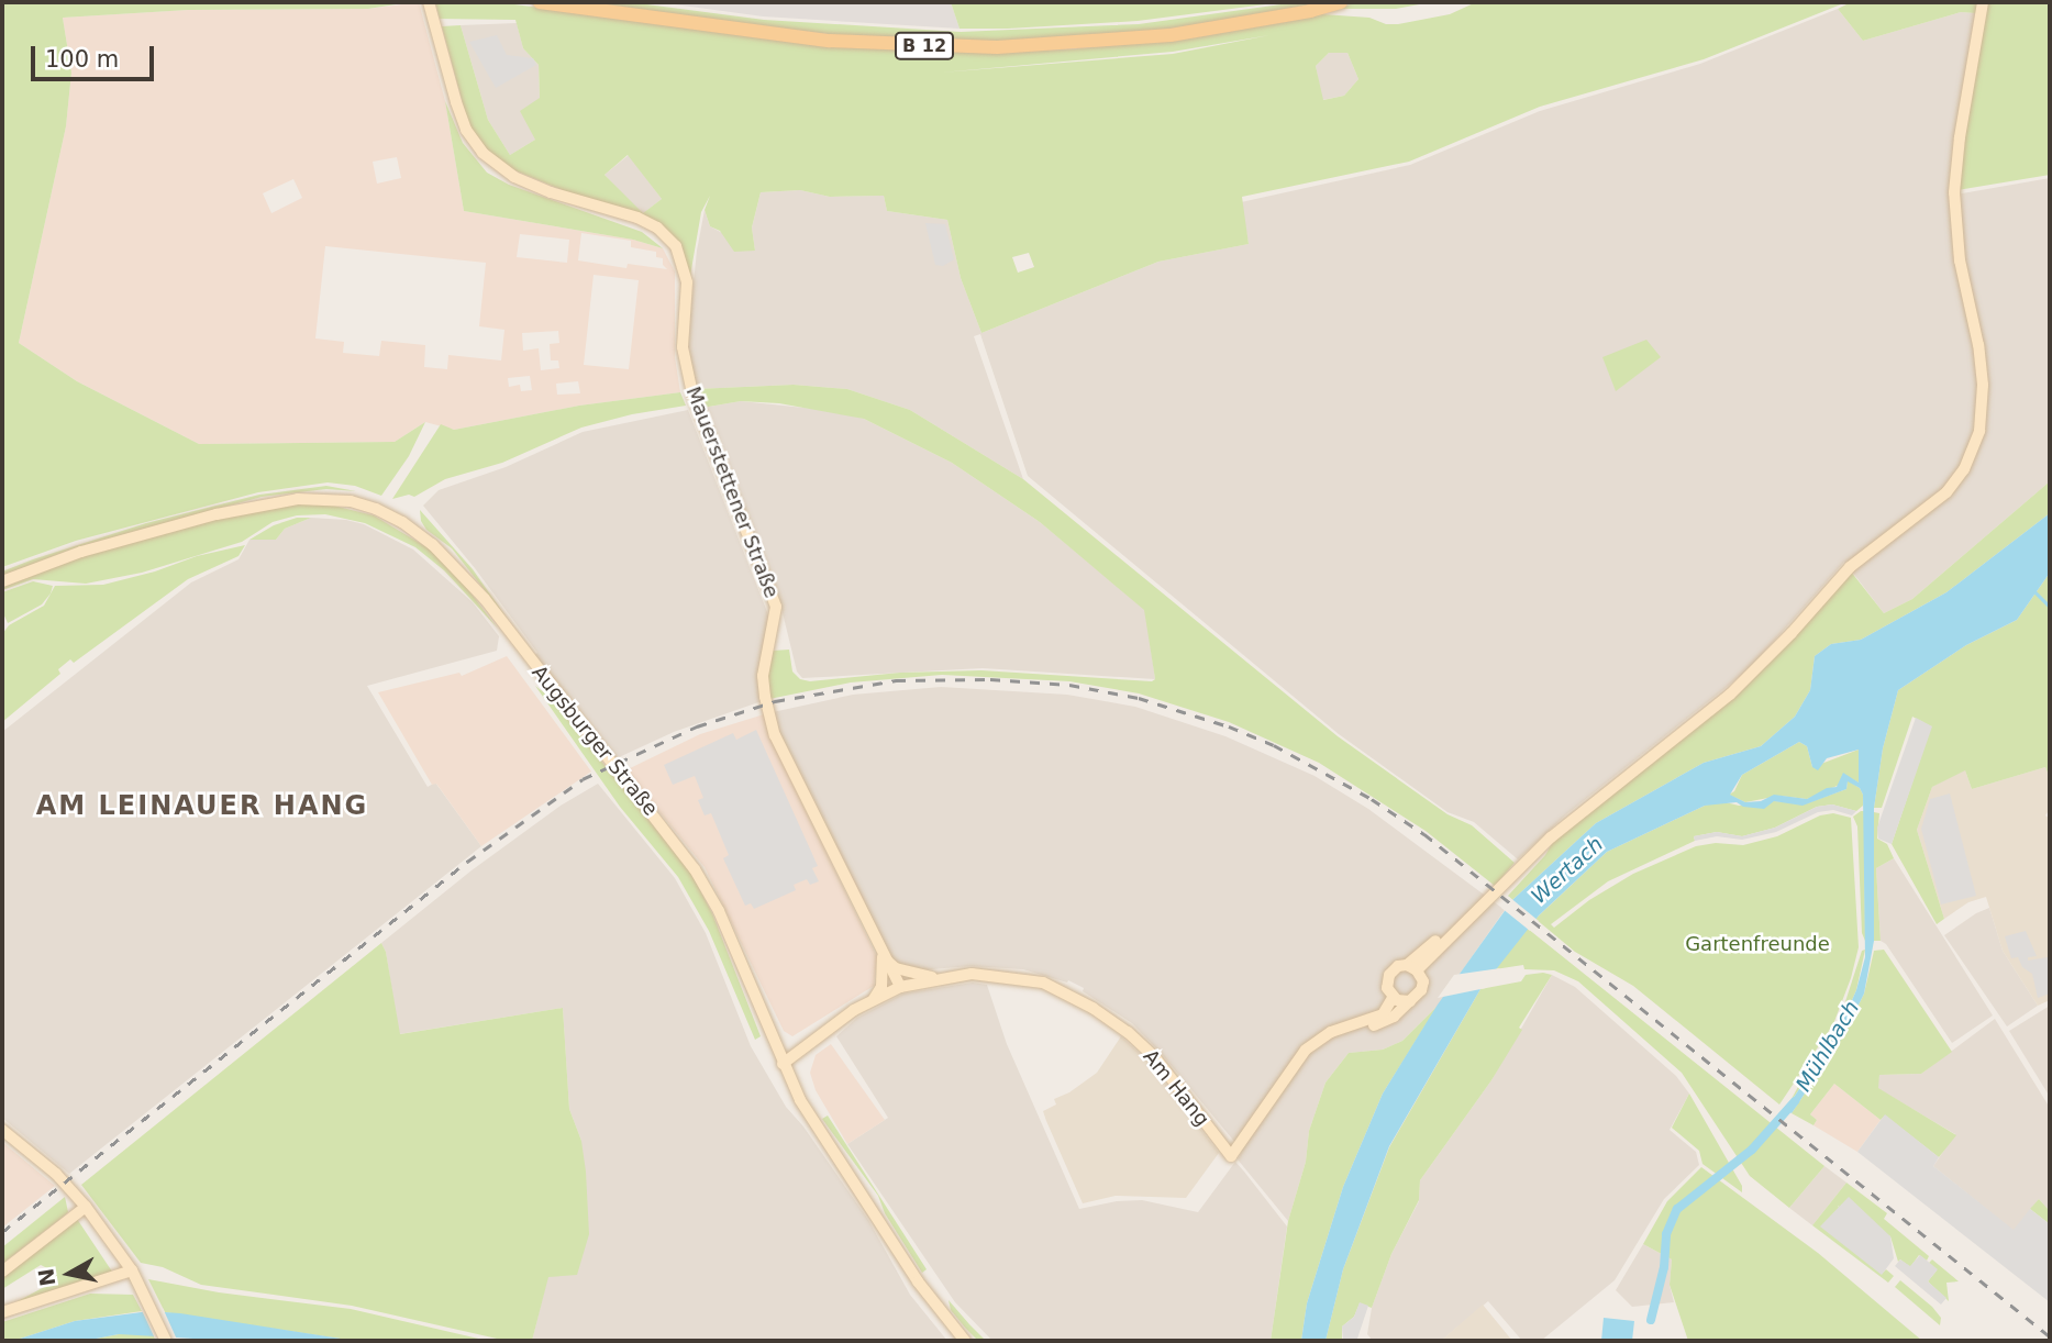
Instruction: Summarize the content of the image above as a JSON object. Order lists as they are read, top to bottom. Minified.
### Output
{"streets":{"main road":["B 12","Mauerstettener Straße","Augsburger Straße","Am Hang"]},"crossings":[["Mauerstettener Straße","Am Hang"]],"districts":["AM LEINAUER HANG"],"water":["Wertach","Mühlbach"],"parks":["Gartenfreunde"],"scale_bar":"100 m","north":"left"}
